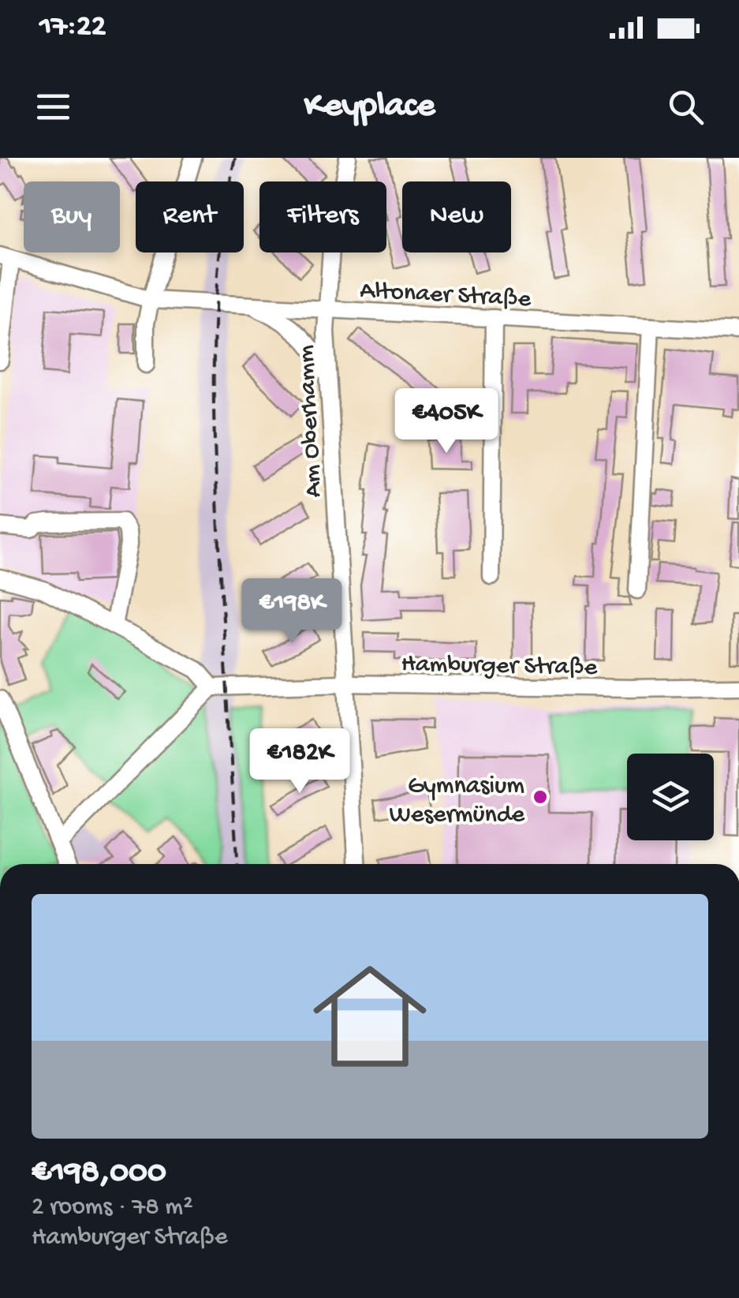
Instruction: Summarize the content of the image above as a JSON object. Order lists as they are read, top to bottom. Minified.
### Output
{"streets":{"street":["Altonaer Straße","Am Oberhamm","Hamburger Straße"]},"crossings":[["Altonaer Straße","Am Oberhamm"],["Am Oberhamm","Hamburger Straße"]],"places":["Gymnasium Wesermünde"],"page":{"status":"17:22","header":"Keyplace","chip":["Buy","Rent","Filters","New"],"price":["€405K","€198K","€182K"],"list":[{"name":"€198,000","note":"2 rooms · 78 m² · Hamburger Straße"}]}}
